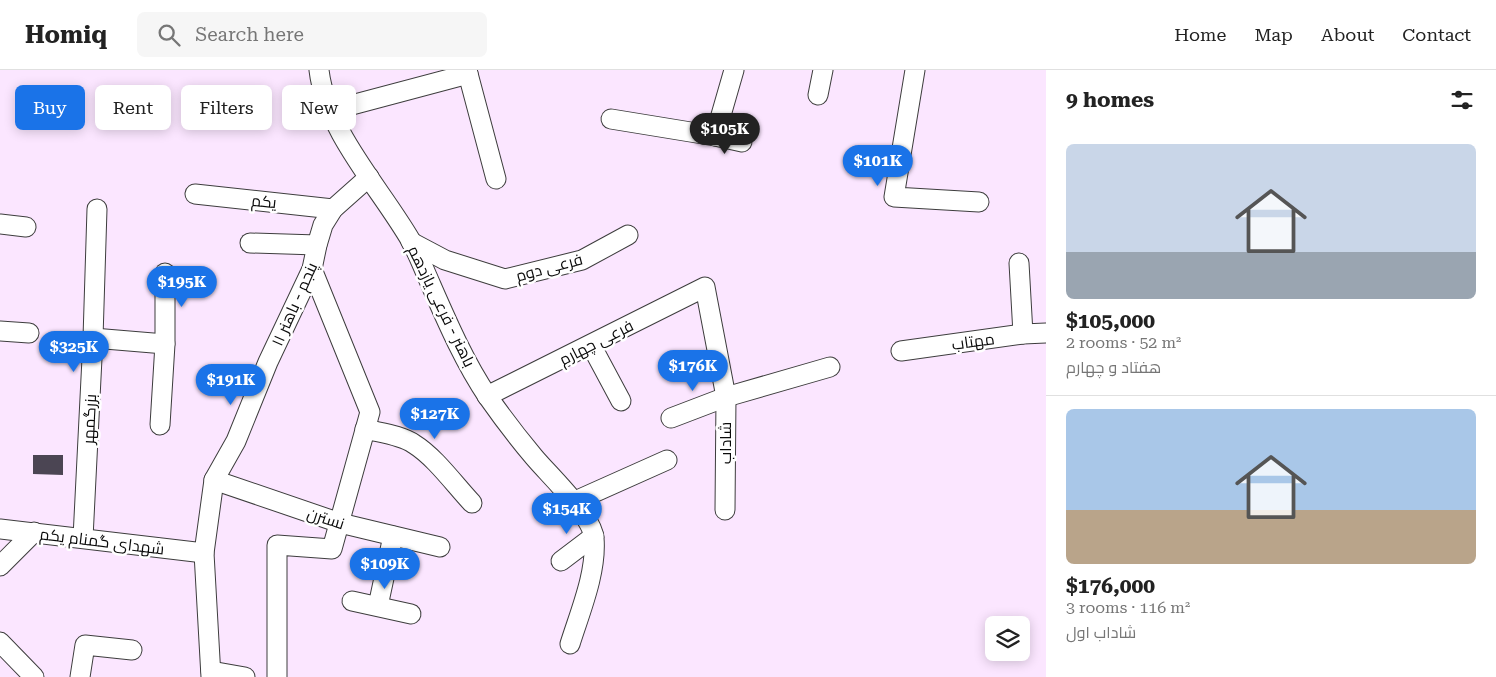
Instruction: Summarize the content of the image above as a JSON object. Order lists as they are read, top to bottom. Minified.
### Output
{"streets":{"street":["یکم","فرعی دوم","پنجم - باهنر ۱۱","باهنر - فرعی یازدهم","مهتاب","فرعی چهارم","بزرگمهر","شاداب","نسترن","شهدای گمنام یکم"]},"crossings":[["یکم","پنجم - باهنر ۱۱"],["فرعی دوم","باهنر - فرعی یازدهم"],["پنجم - باهنر ۱۱","باهنر - فرعی یازدهم"],["پنجم - باهنر ۱۱","نسترن"],["پنجم - باهنر ۱۱","شهدای گمنام یکم"],["باهنر - فرعی یازدهم","فرعی چهارم"],["فرعی چهارم","شاداب"],["بزرگمهر","شهدای گمنام یکم"]],"page":{"header":"Homiq","search":"Search here","nav":["Home","Map","About","Contact"],"heading":"9 homes","chip":["Buy","Rent","Filters","New"],"price":["$105K","$101K","$195K","$325K","$176K","$191K","$127K","$154K","$109K"],"list":[{"name":"$105,000","note":"2 rooms · 52 m² · هفتاد و چهارم"},{"name":"$176,000","note":"3 rooms · 116 m² · شاداب اول"}]}}
